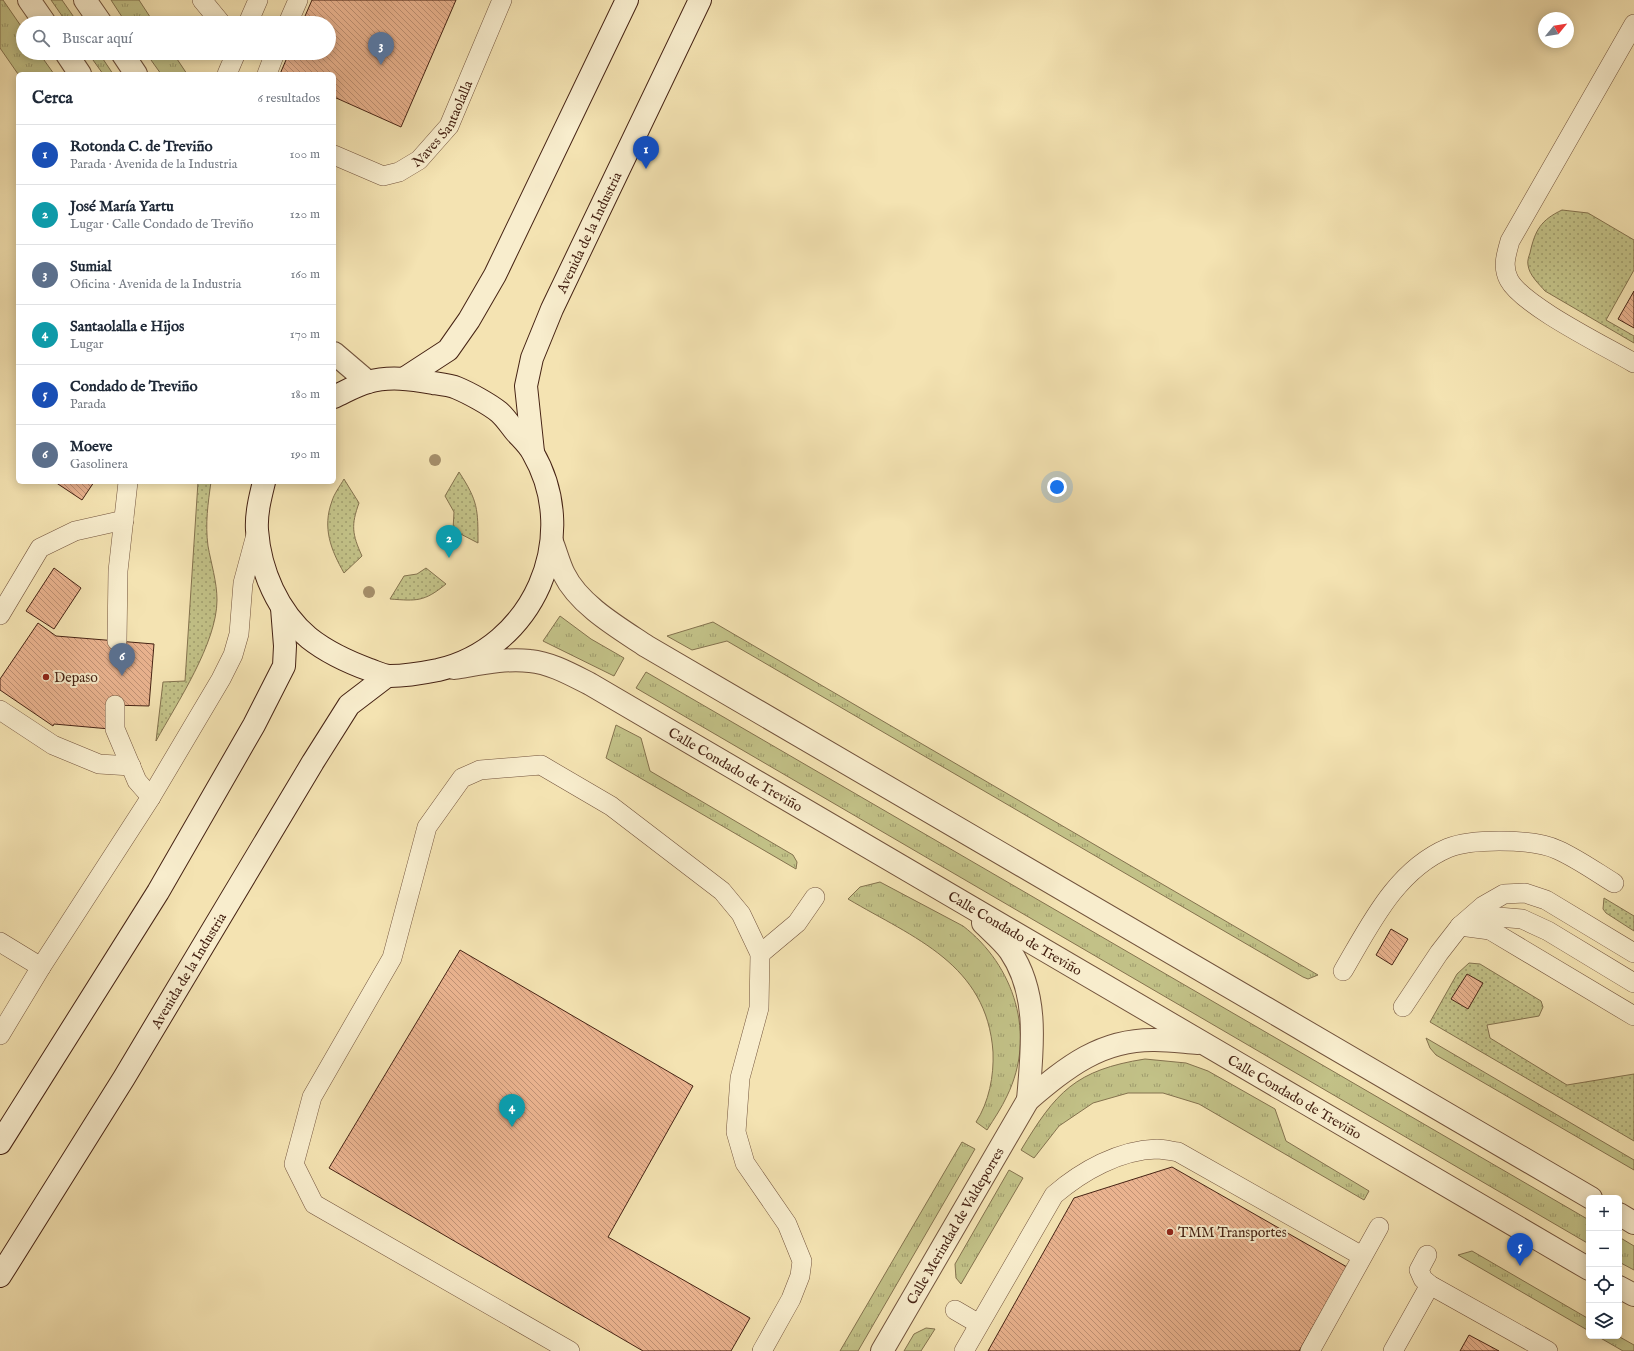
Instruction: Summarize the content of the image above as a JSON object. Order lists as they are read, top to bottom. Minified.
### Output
{"streets":{"street":["Avenida de la Industria","Calle Condado de Treviño","Calle Merindad de Valdeporres"],"lane":["Naves Santaolalla"]},"crossings":[["Calle Condado de Treviño","Calle Merindad de Valdeporres"]],"places":["Depaso","TMM Transportes"],"north":"top right","page":{"search":"Buscar aquí","pins":["3","1","2","6","4","5"],"heading":["Cerca","6 resultados"],"list":[{"mark":"1","name":"Rotonda C. de Treviño","note":"Parada · Avenida de la Industria","value":"100 m"},{"mark":"2","name":"José María Yartu","note":"Lugar · Calle Condado de Treviño","value":"120 m"},{"mark":"3","name":"Sumial","note":"Oficina · Avenida de la Industria","value":"160 m"},{"mark":"4","name":"Santaolalla e Hijos","note":"Lugar","value":"170 m"},{"mark":"5","name":"Condado de Treviño","note":"Parada","value":"180 m"},{"mark":"6","name":"Moeve","note":"Gasolinera","value":"190 m"}],"map_buttons":["+","−"]}}
